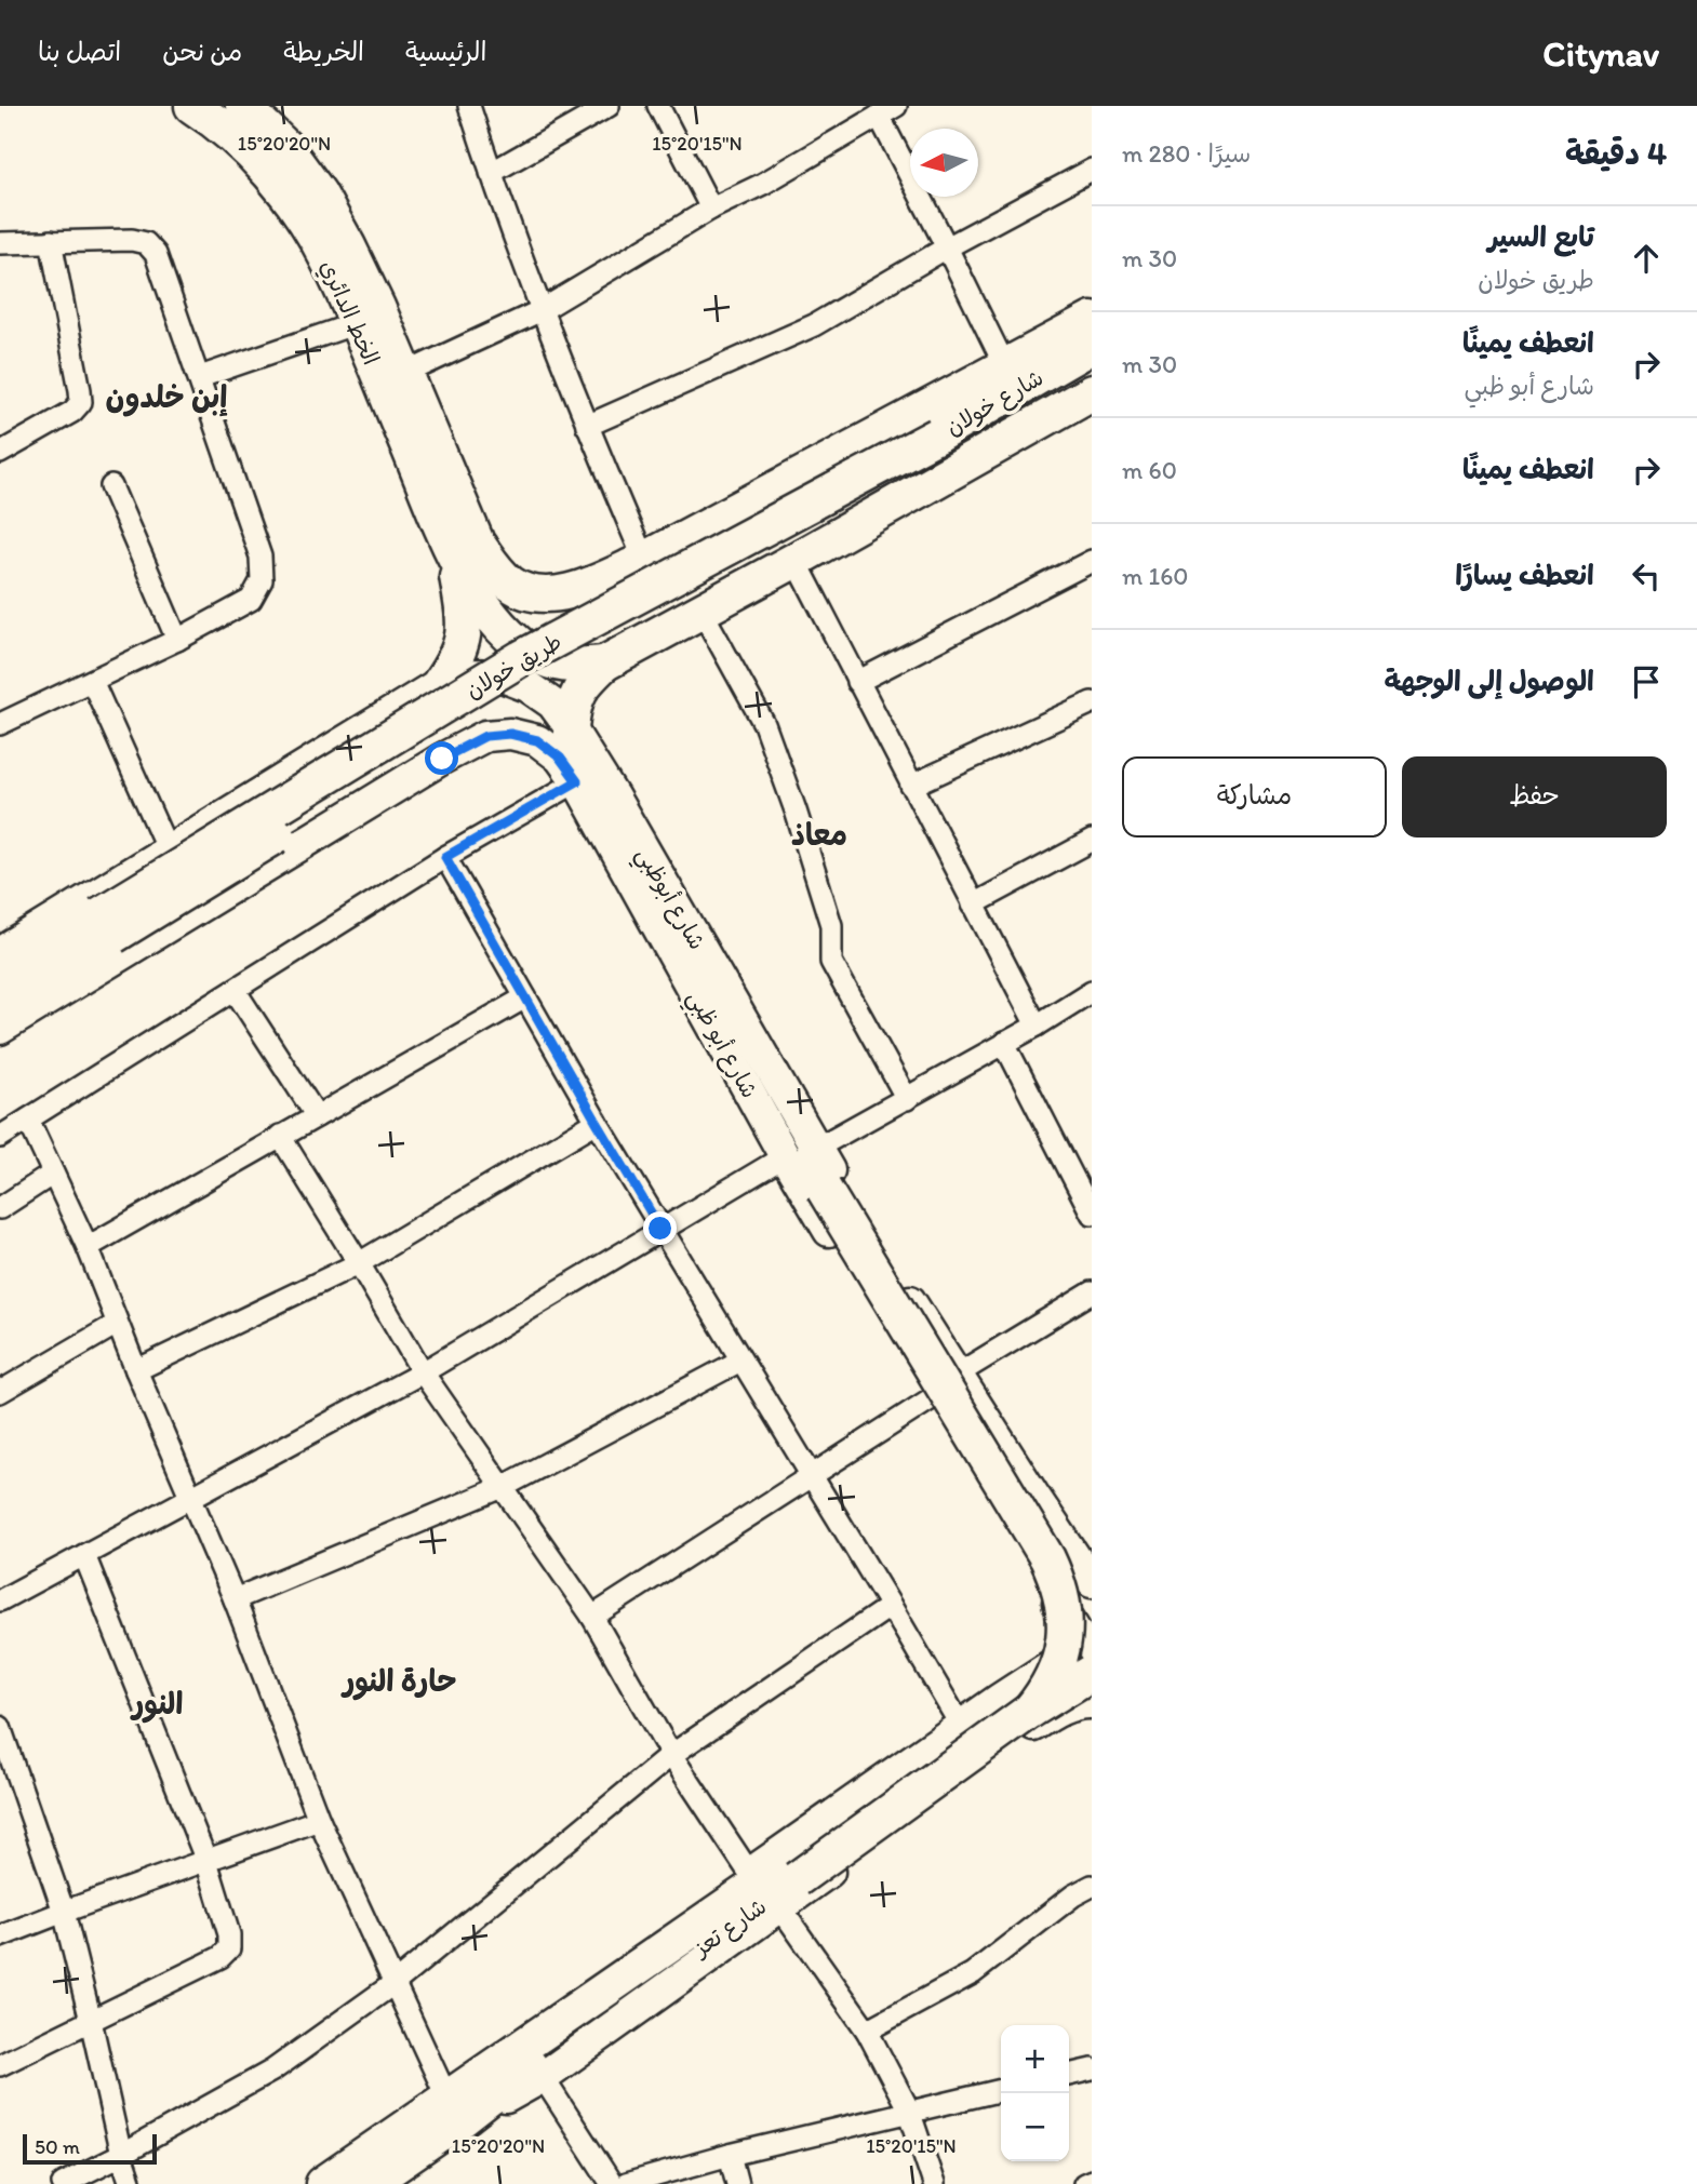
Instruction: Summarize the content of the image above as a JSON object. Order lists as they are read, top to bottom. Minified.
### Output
{"streets":{"main road":["الخط الدائري","شارع خولان","طريق خولان","شارع أبوظبي","شارع تعز"]},"crossings":[["شارع خولان","طريق خولان"],["طريق خولان","شارع أبوظبي"]],"districts":["إبن خلدون","معاذ","حارة النور","النور"],"scale_bar":"50 m","north":"left","page":{"header":"Citynav","nav":["الرئيسية","الخريطة","من نحن","اتصل بنا"],"heading":["4 دقيقة","سيرًا · 280 m"],"list":[["تابع السير","طريق خولان","30 m"],["انعطف يمينًا","شارع أبو ظبي","30 m"],["انعطف يمينًا","60 m"],["انعطف يسارًا","160 m"],"الوصول إلى الوجهة"],"buttons":["حفظ","مشاركة"],"map_buttons":["+","−"],"scale":"50 m"},"coordinates":["15°20'20\"N","15°20'15\"N"]}
